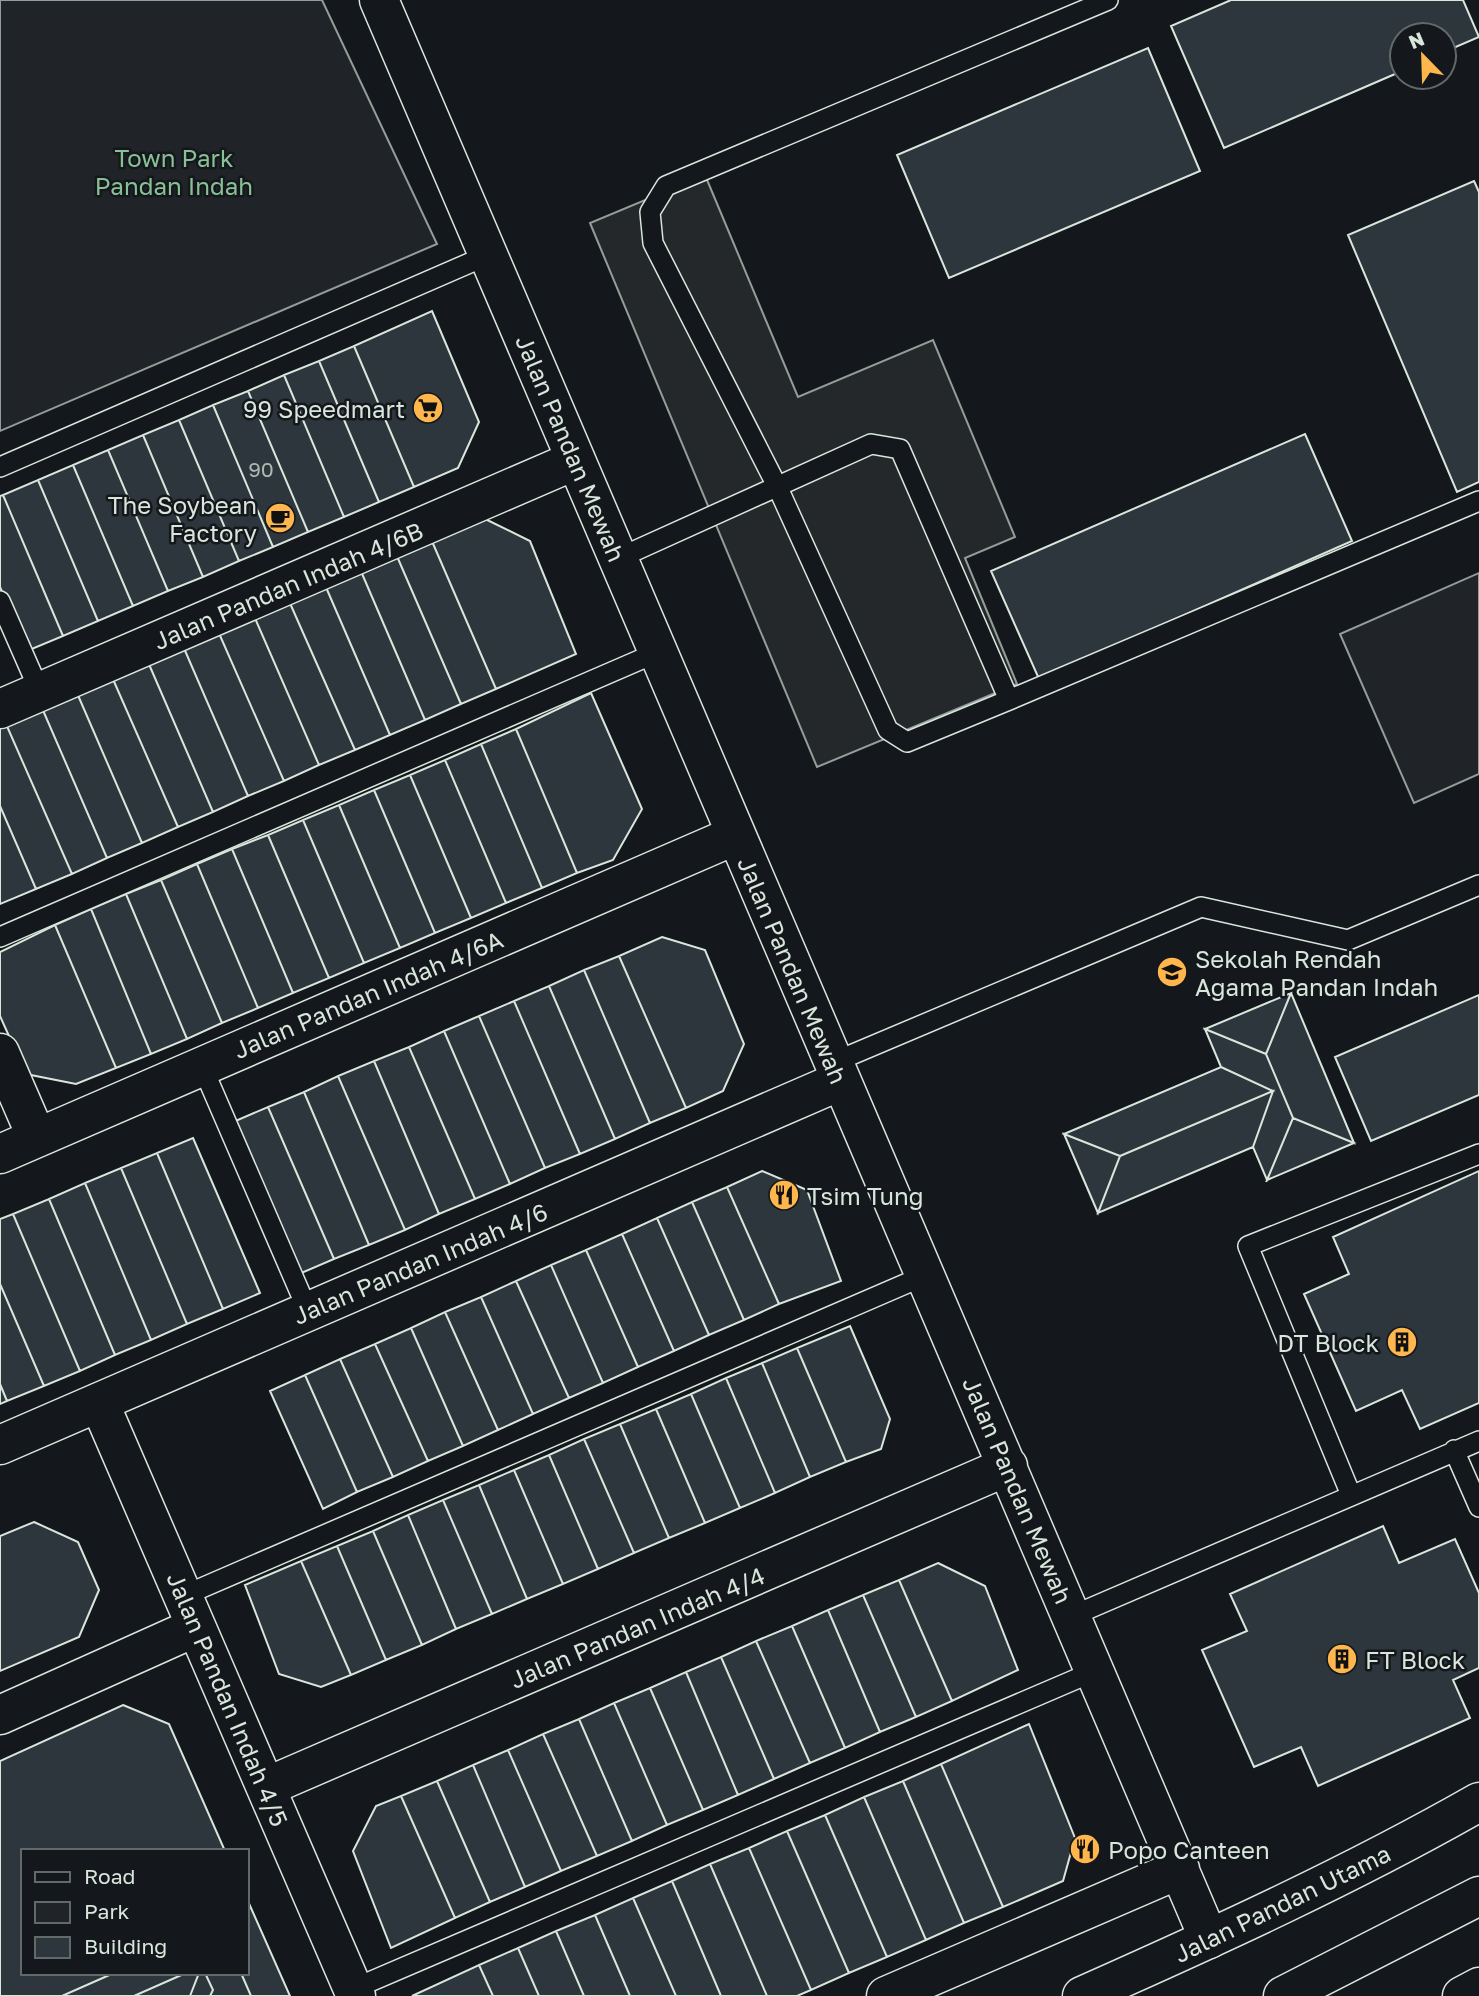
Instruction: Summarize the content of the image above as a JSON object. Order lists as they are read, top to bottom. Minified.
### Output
{"streets":{"street":["Jalan Pandan Mewah","Jalan Pandan Indah 4/6B","Jalan Pandan Indah 4/6A","Jalan Pandan Indah 4/6","Jalan Pandan Indah 4/4","Jalan Pandan Indah 4/5","Jalan Pandan Utama"]},"crossings":[["Jalan Pandan Mewah","Jalan Pandan Indah 4/6B"],["Jalan Pandan Mewah","Jalan Pandan Indah 4/6A"],["Jalan Pandan Mewah","Jalan Pandan Indah 4/6"],["Jalan Pandan Mewah","Jalan Pandan Indah 4/4"],["Jalan Pandan Mewah","Jalan Pandan Utama"],["Jalan Pandan Indah 4/6","Jalan Pandan Indah 4/5"],["Jalan Pandan Indah 4/4","Jalan Pandan Indah 4/5"]],"parks":["Town Park Pandan Indah"],"places":{"supermarket":["99 Speedmart"],"cafe":["The Soybean Factory"],"school or university":["Sekolah Rendah Agama Pandan Indah"],"restaurant":["Tsim Tung","Popo Canteen"],"building":["DT Block","FT Block"]},"house_numbers":["90"],"legend":["Road","Park","Building"],"north":"top left"}
